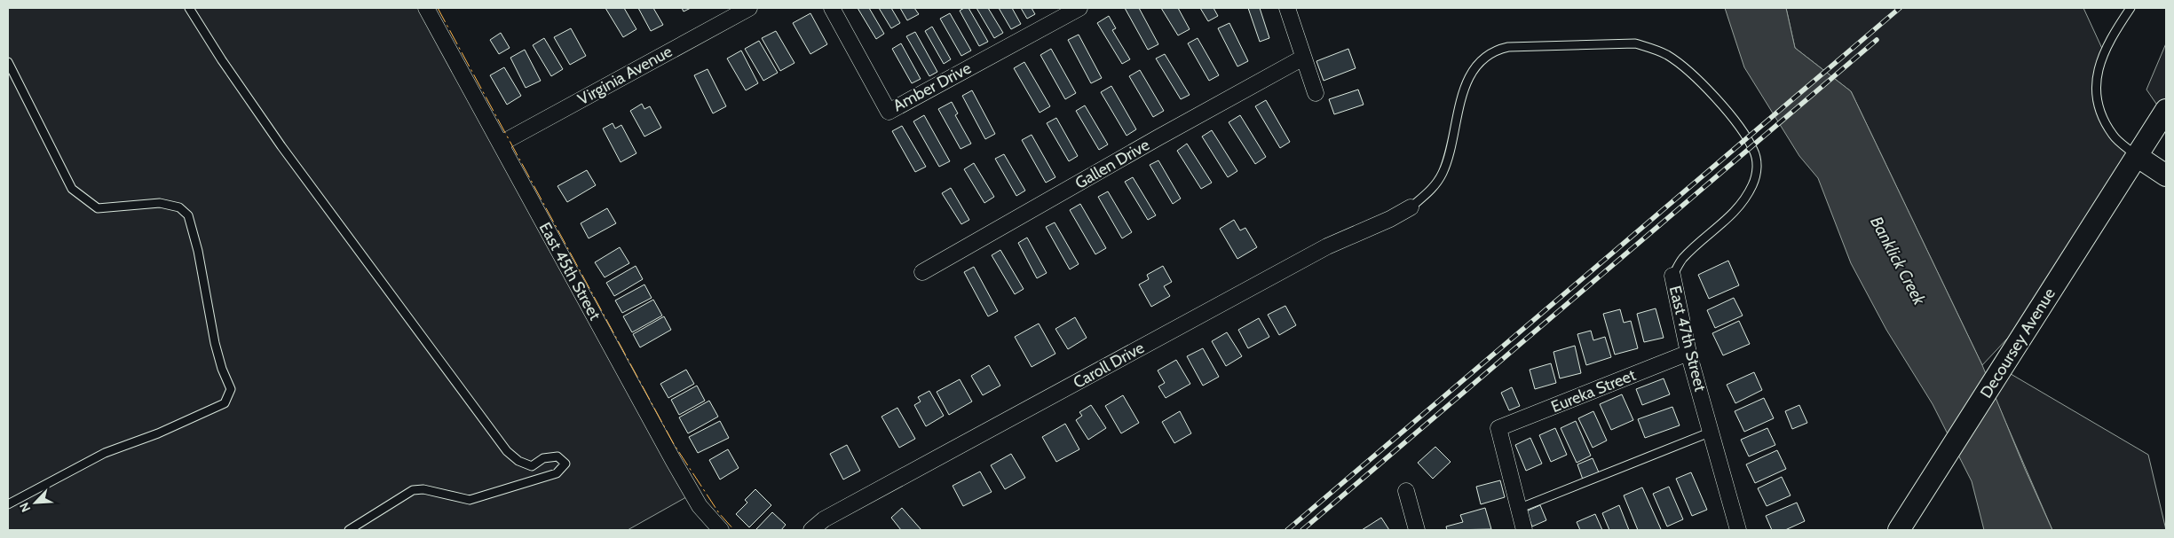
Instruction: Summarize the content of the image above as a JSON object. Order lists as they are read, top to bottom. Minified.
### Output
{"streets":{"main road":["Decoursey Avenue"],"street":["Virginia Avenue","Amber Drive","Gallen Drive","East 45th Street","East 47th Street","Caroll Drive","Eureka Street"]},"crossings":[["Virginia Avenue","East 45th Street"],["East 47th Street","Caroll Drive"],["East 47th Street","Eureka Street"]],"water":["Banklick Creek"],"north":"bottom left"}
